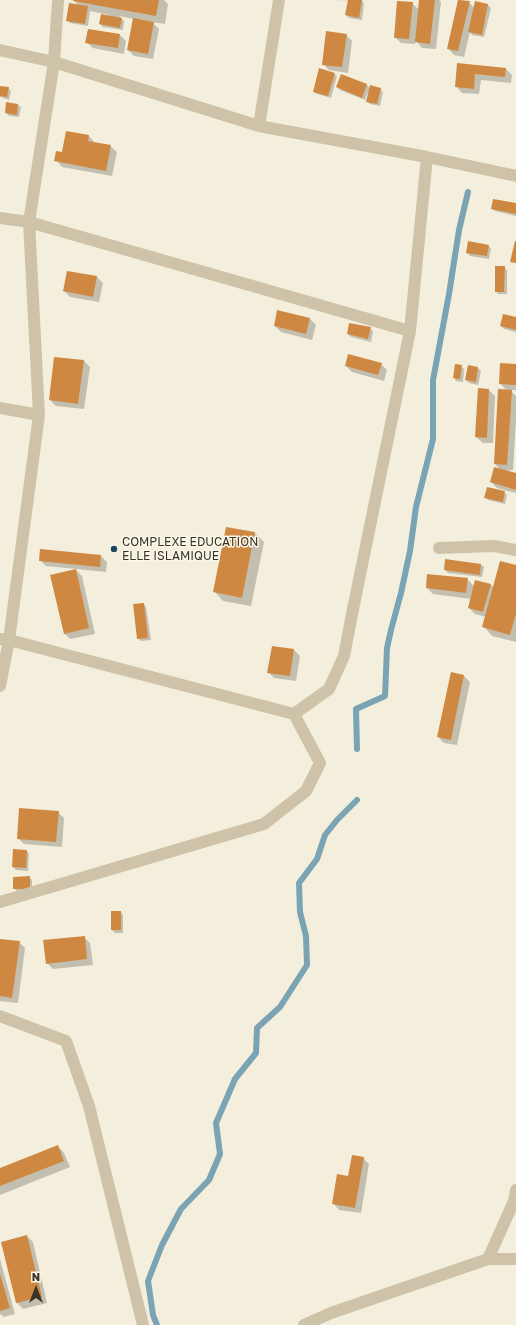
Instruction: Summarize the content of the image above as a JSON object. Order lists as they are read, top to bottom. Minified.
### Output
{"places":["COMPLEXE EDUCATION ELLE ISLAMIQUE"],"north":"top"}
